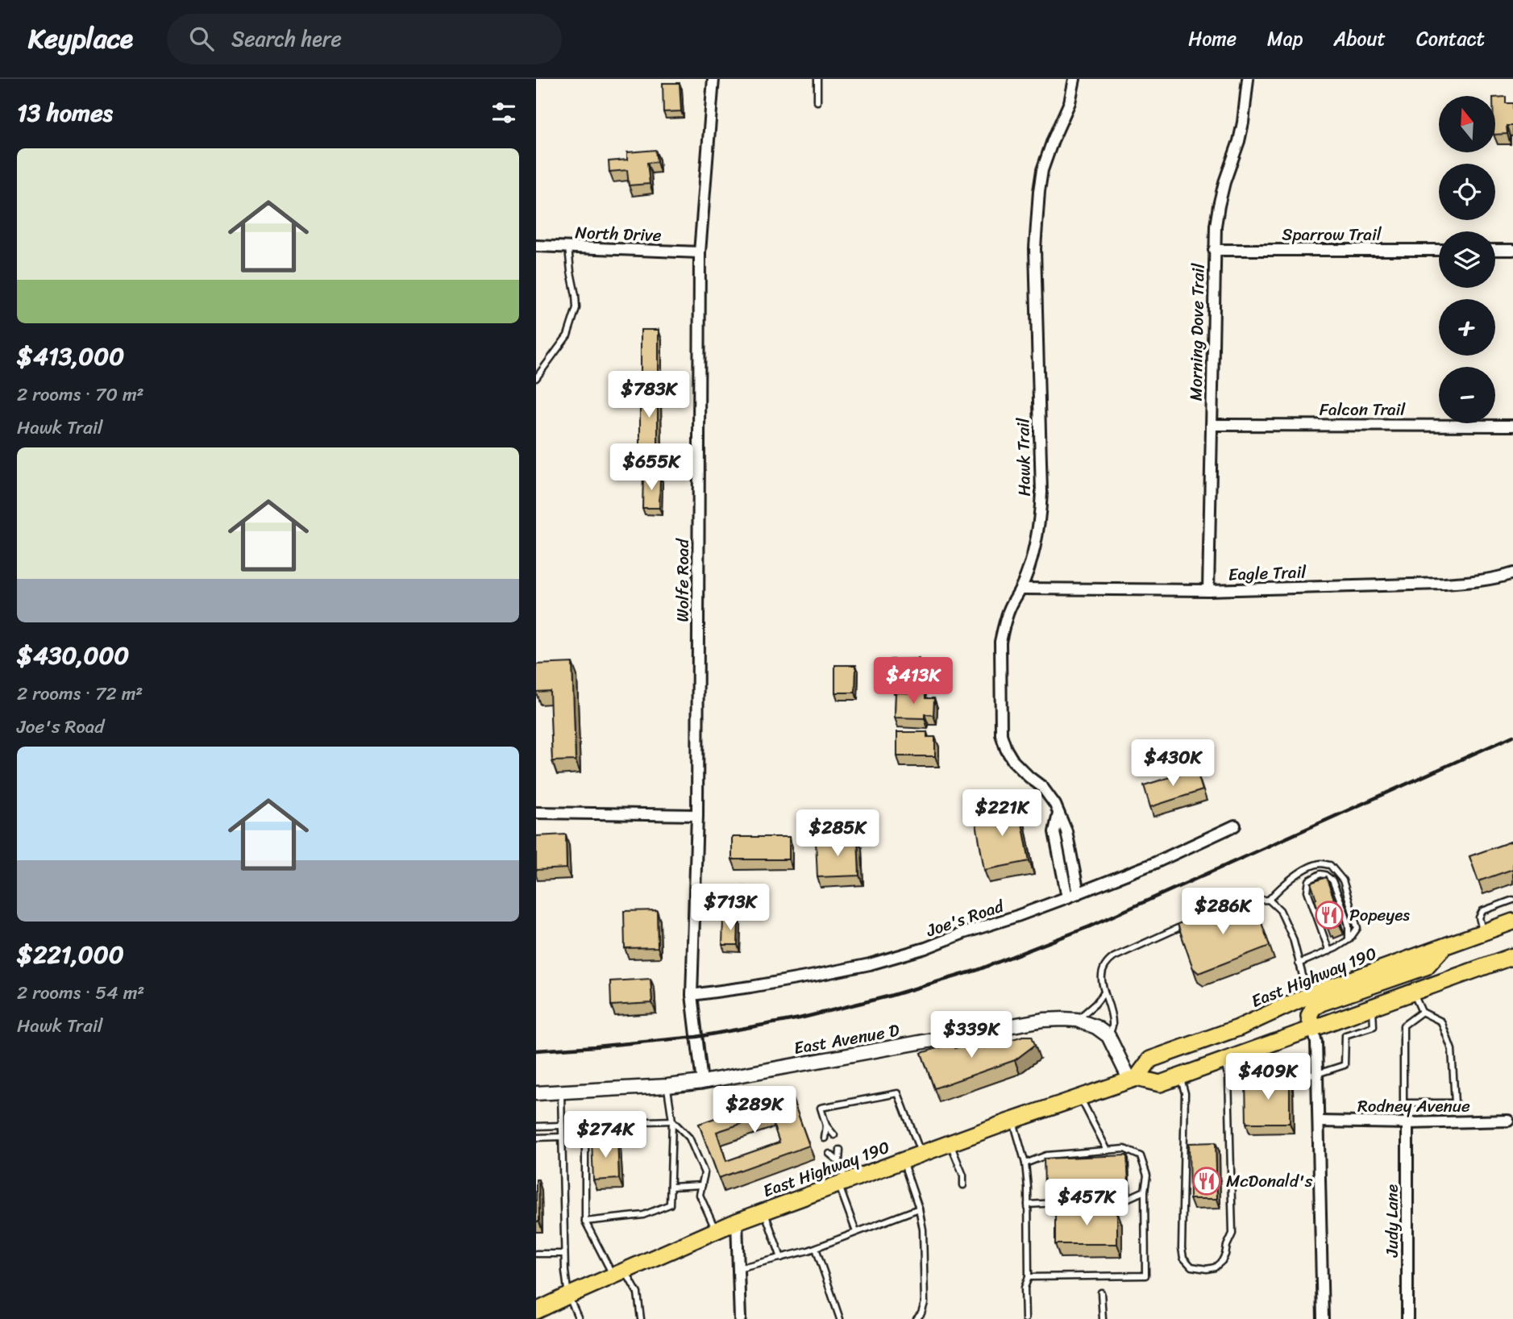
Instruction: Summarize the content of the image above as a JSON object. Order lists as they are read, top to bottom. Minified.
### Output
{"streets":{"main road":["East Highway 190","East Avenue D"],"street":["North Drive","Sparrow Trail","Morning Dove Trail","Falcon Trail","Hawk Trail","Eagle Trail","Wolfe Road","Joe's Road","Rodney Avenue","Judy Lane"]},"crossings":[["North Drive","Wolfe Road"],["Sparrow Trail","Morning Dove Trail"],["Morning Dove Trail","Falcon Trail"],["Morning Dove Trail","Eagle Trail"],["Hawk Trail","Eagle Trail"],["Hawk Trail","Joe's Road"],["Wolfe Road","Joe's Road"],["Wolfe Road","East Avenue D"],["Rodney Avenue","Judy Lane"]],"places":{"restaurant":["Popeyes","McDonald's"]},"north":"top","page":{"header":"Keyplace","search":"Search here","nav":["Home","Map","About","Contact"],"heading":"13 homes","map_buttons":["+","−"],"list":[{"name":"$413,000","note":"2 rooms · 70 m² · Hawk Trail"},{"name":"$430,000","note":"2 rooms · 72 m² · Joe's Road"},{"name":"$221,000","note":"2 rooms · 54 m² · Hawk Trail"}],"price":["$783K","$655K","$413K","$430K","$221K","$285K","$713K","$286K","$339K","$409K","$289K","$274K","$457K"]}}
